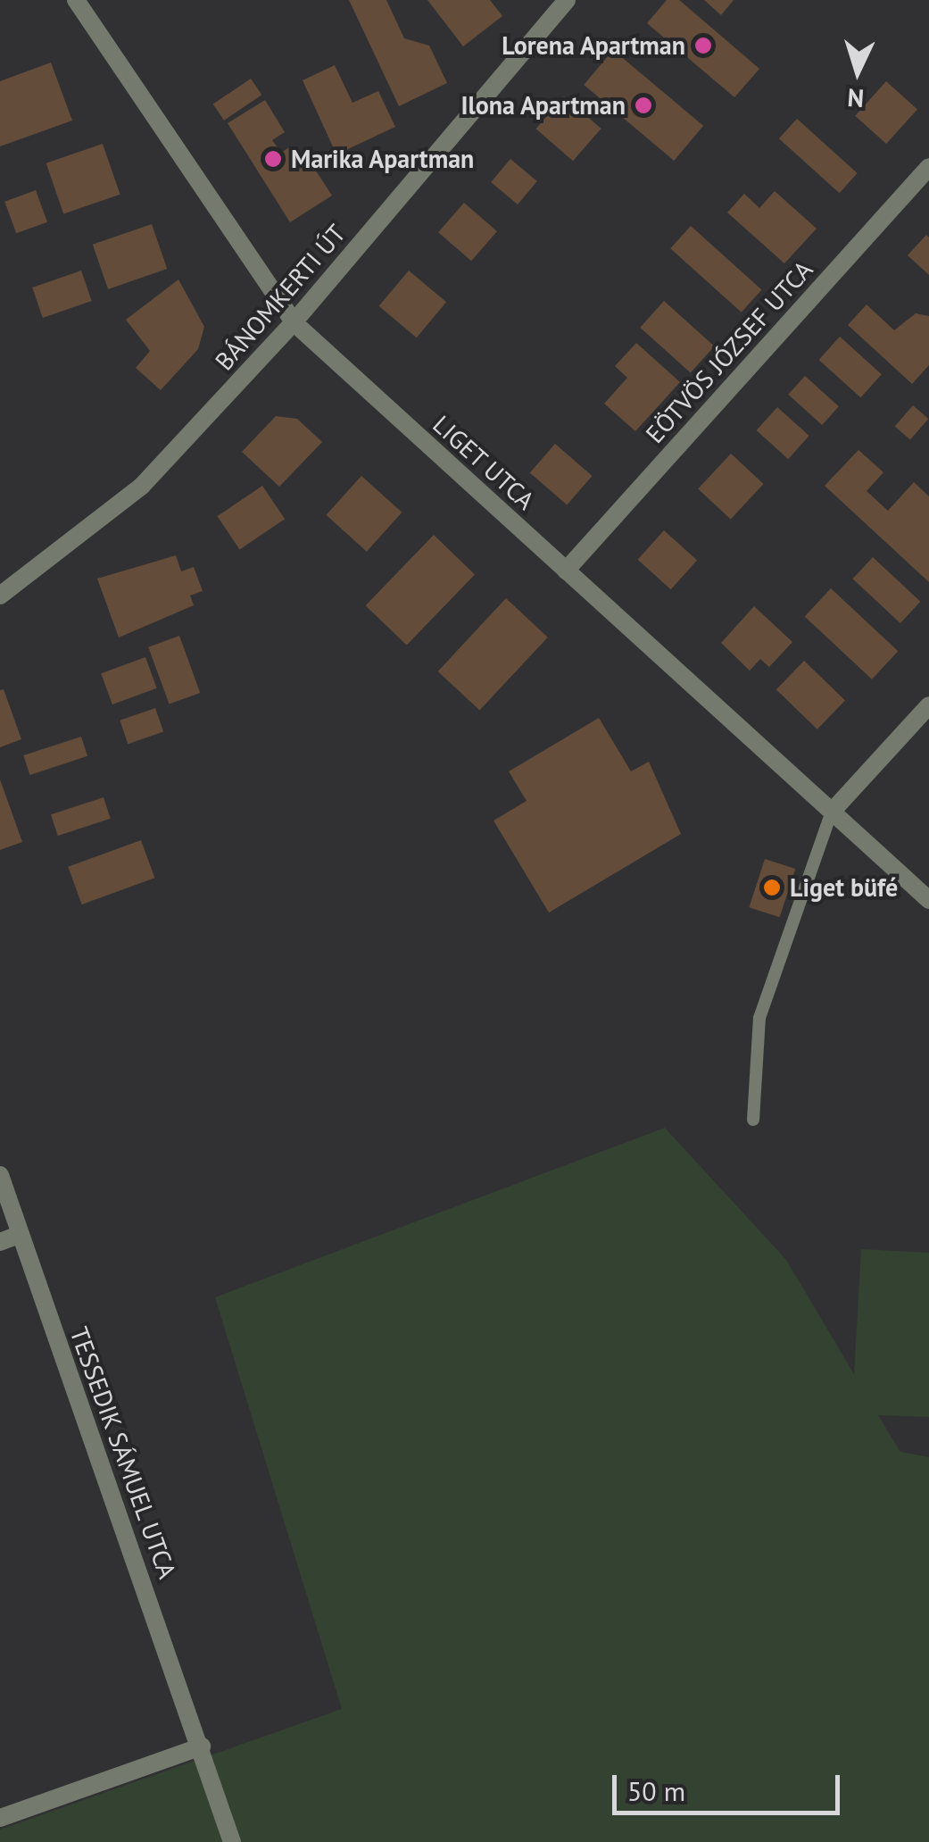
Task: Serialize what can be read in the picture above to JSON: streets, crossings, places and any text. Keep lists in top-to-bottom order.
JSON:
{
  "streets": {
    "street": [
      "BÁNOMKERTI ÚT",
      "EÖTVÖS JÓZSEF UTCA",
      "LIGET UTCA",
      "TESSEDIK SÁMUEL UTCA"
    ]
  },
  "crossings": [
    ["BÁNOMKERTI ÚT", "LIGET UTCA"],
    ["EÖTVÖS JÓZSEF UTCA", "LIGET UTCA"]
  ],
  "places": [
    "Lorena Apartman",
    "Ilona Apartman",
    "Marika Apartman",
    "Liget büfé"
  ],
  "scale_bar": "50 m",
  "north": "bottom"
}
